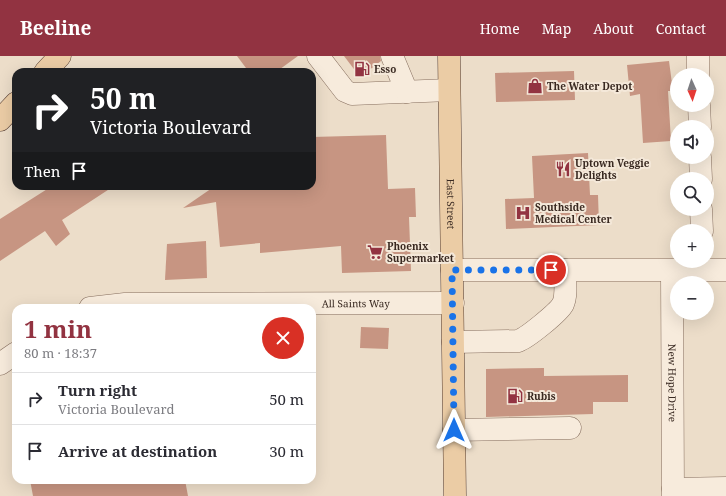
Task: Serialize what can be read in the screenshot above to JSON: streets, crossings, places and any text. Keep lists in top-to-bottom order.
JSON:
{
  "streets": {
    "main road": ["East Street"],
    "street": ["All Saints Way", "New Hope Drive"]
  },
  "crossings": [
    ["East Street", "All Saints Way"]
  ],
  "places": {
    "fuel station": ["Esso", "Rubis"],
    "shop": ["The Water Depot"],
    "restaurant": ["Uptown Veggie Delights"],
    "hospital": ["Southside Medical Center"],
    "supermarket": ["Phoenix Supermarket"]
  },
  "north": "bottom",
  "page": {
    "header": "Beeline",
    "nav": [
      "Home",
      "Map",
      "About",
      "Contact"
    ],
    "map_buttons": ["+", "−"],
    "turn": ["50 m", "Victoria Boulevard"],
    "then": "Then",
    "heading": ["1 min", "80 m · 18:37"],
    "list": [
      {
        "name": "Turn right",
        "note": "Victoria Boulevard",
        "value": "50 m"
      },
      {
        "name": "Arrive at destination",
        "value": "30 m"
      }
    ]
  }
}
